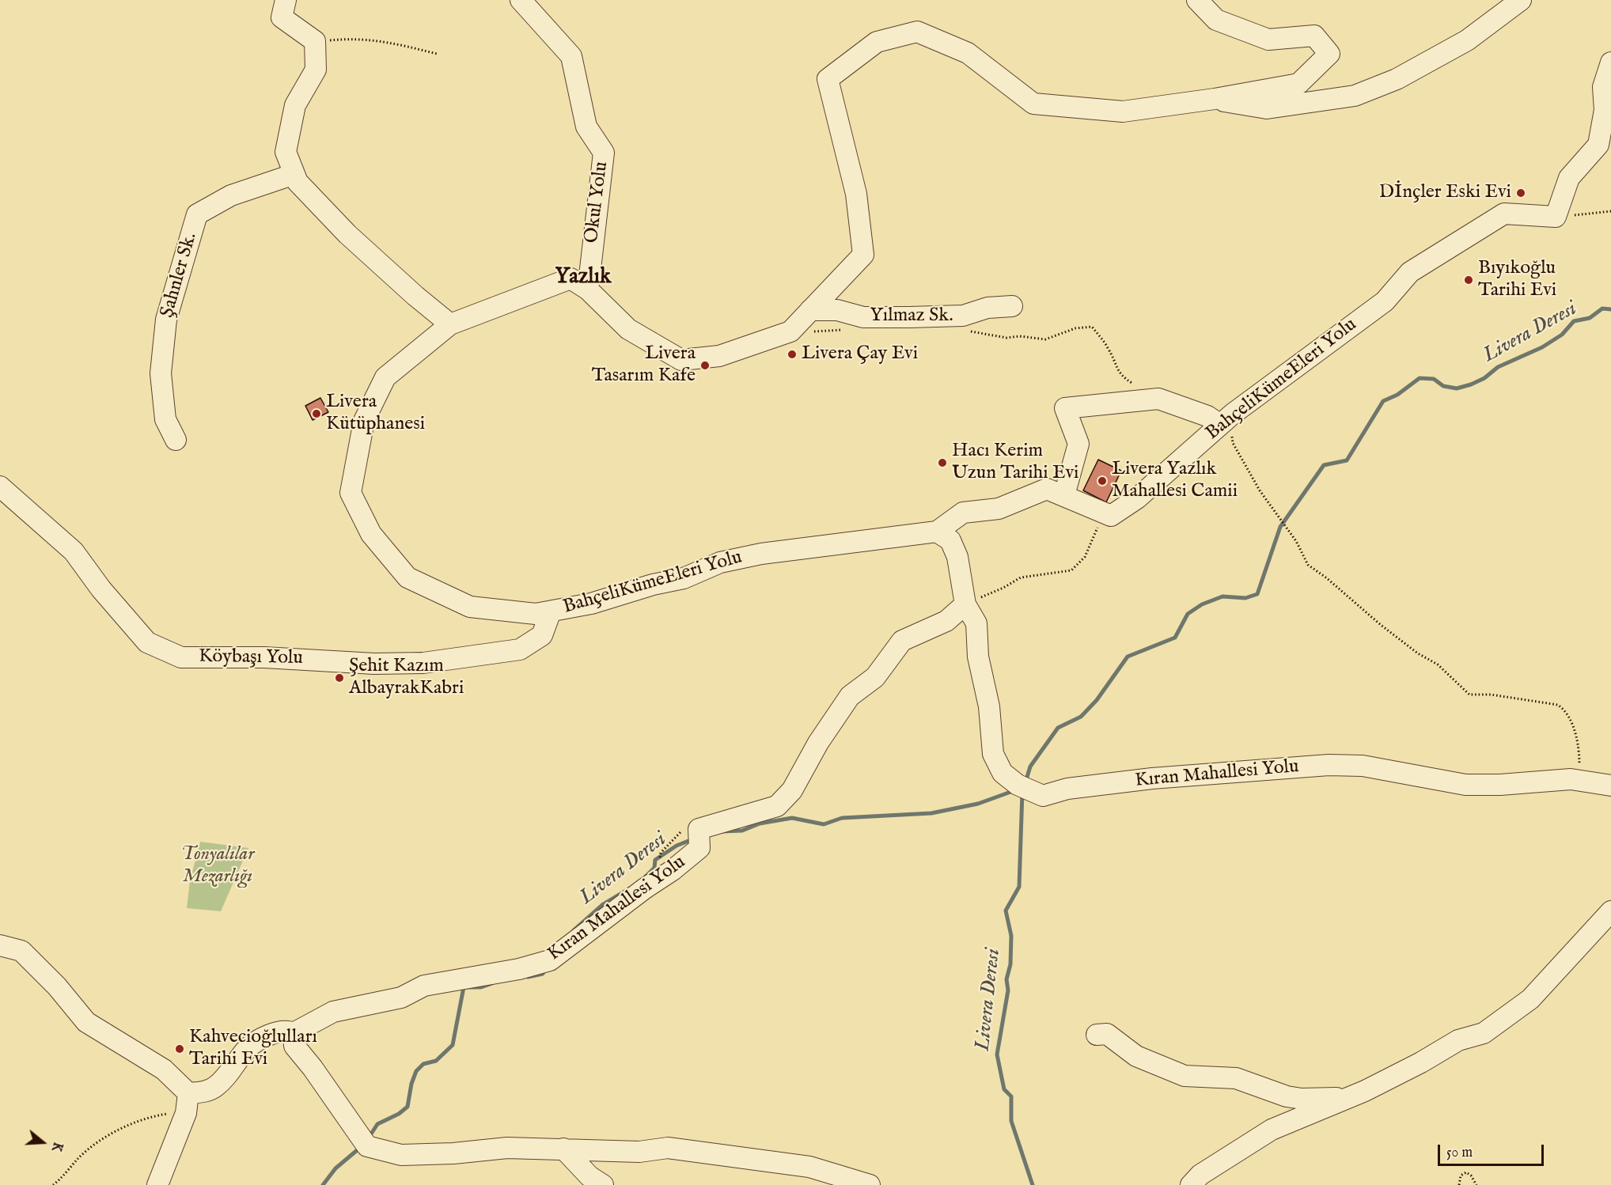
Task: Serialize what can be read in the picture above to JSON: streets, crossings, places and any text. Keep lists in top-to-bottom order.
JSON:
{
  "streets": {
    "street": [
      "Okul Yolu",
      "Şahnler Sk.",
      "Yılmaz Sk.",
      "BahçeliKümeEleri Yolu",
      "Köybaşı Yolu",
      "Kıran Mahallesi Yolu"
    ]
  },
  "crossings": [
    ["Okul Yolu", "BahçeliKümeEleri Yolu"],
    ["Yılmaz Sk.", "BahçeliKümeEleri Yolu"],
    ["BahçeliKümeEleri Yolu", "Köybaşı Yolu"],
    ["BahçeliKümeEleri Yolu", "Kıran Mahallesi Yolu"]
  ],
  "districts": ["Yazlık"],
  "water": ["Livera Deresi"],
  "parks": ["Tonyalılar Mezarlığı"],
  "places": [
    "Dİnçler Eski Evi",
    "Bıyıkoğlu Tarihi Evi",
    "Livera Çay Evi",
    "Livera Tasarım Kafe",
    "Livera Kütüphanesi",
    "Hacı Kerim Uzun Tarihi Evi",
    "Livera Yazlık Mahallesi Camii",
    "Şehit Kazım AlbayrakKabri",
    "Kahvecioğlulları Tarihi Evi"
  ],
  "scale_bar": "50 m",
  "north": "right"
}
